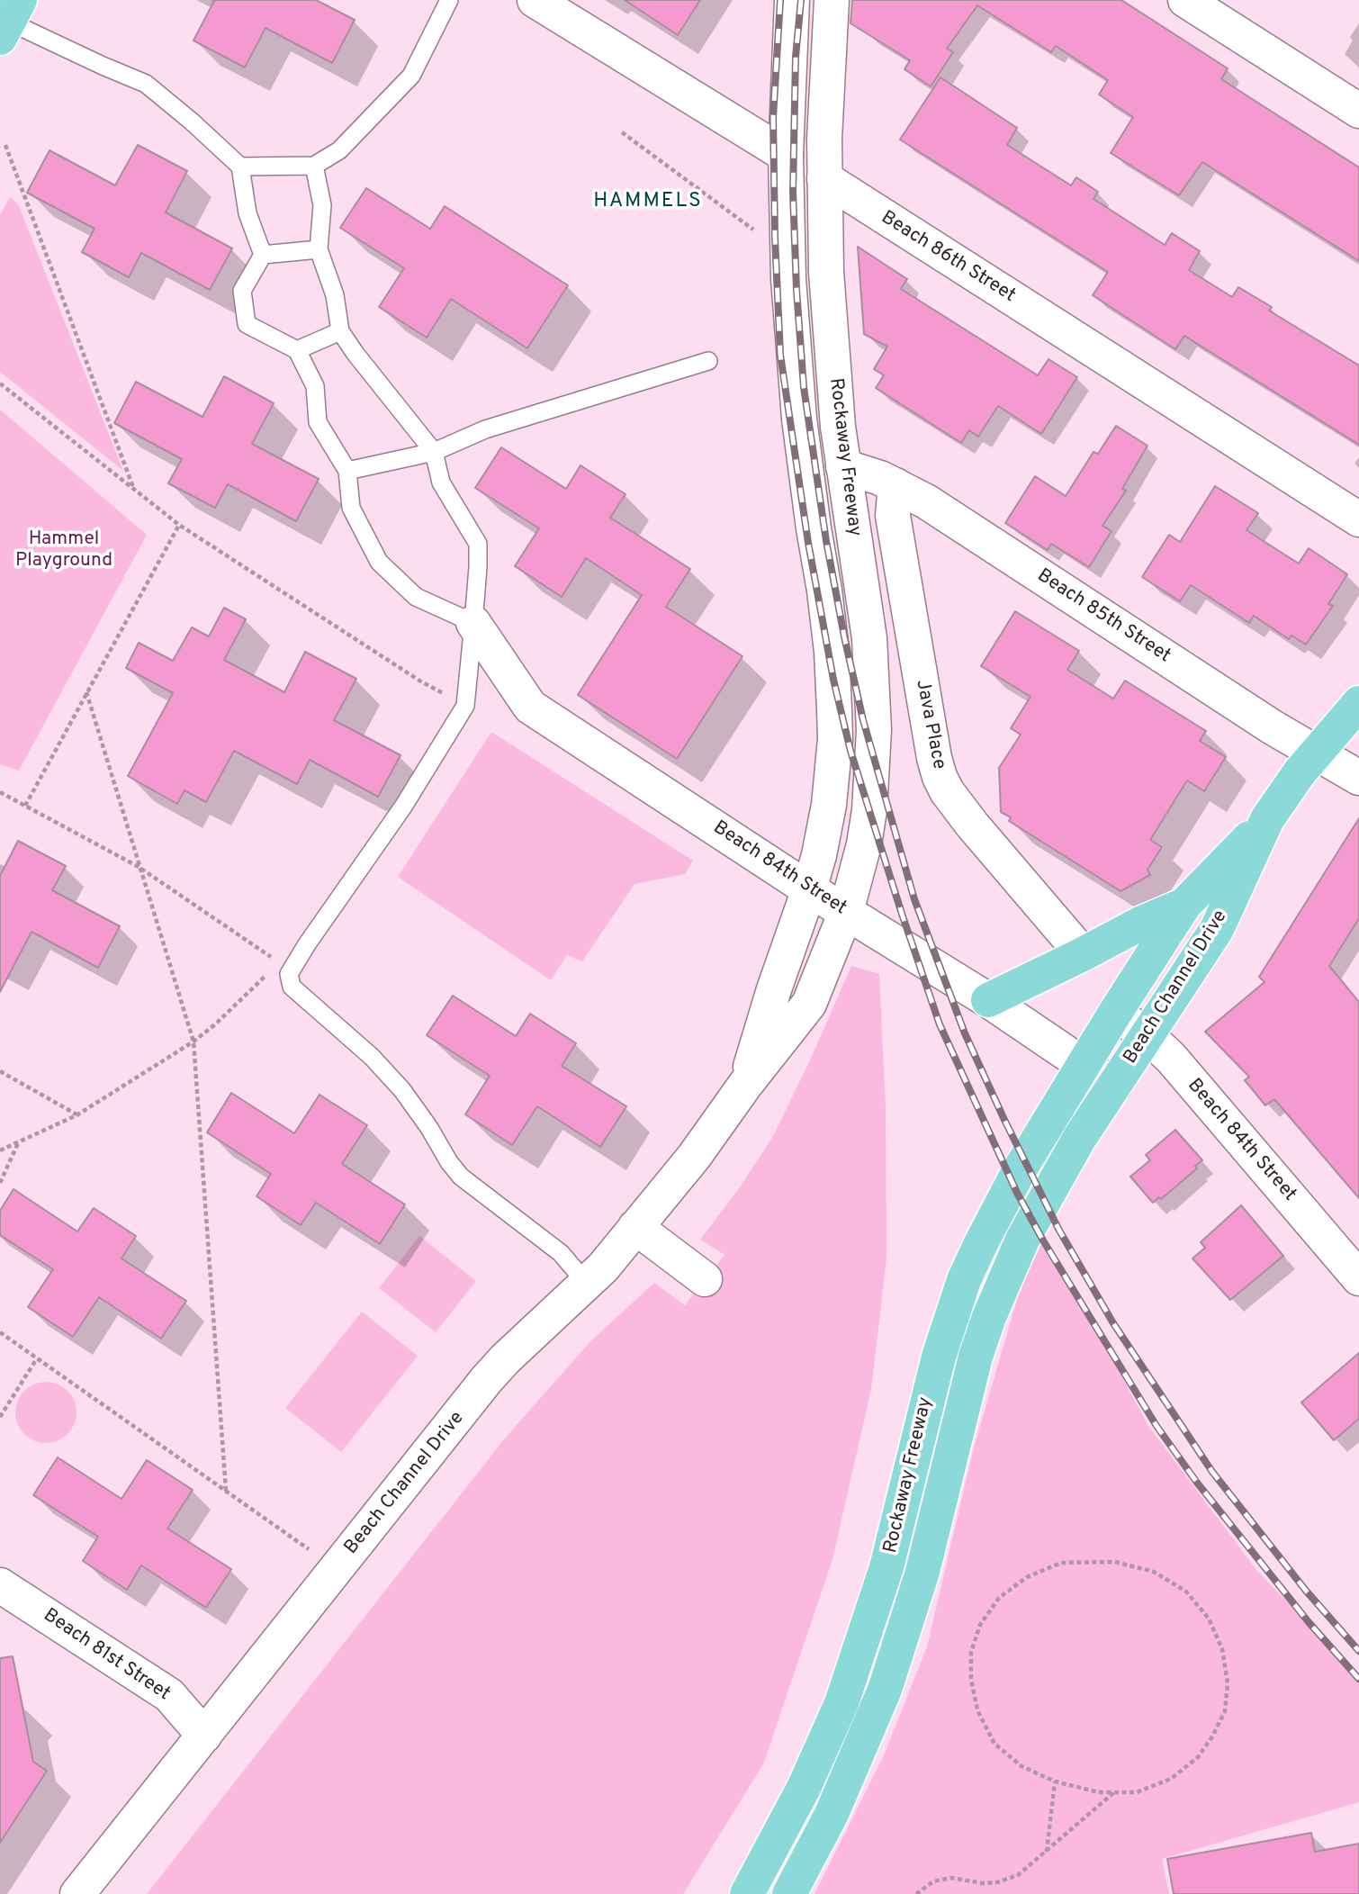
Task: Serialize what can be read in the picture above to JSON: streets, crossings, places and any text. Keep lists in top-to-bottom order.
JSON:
{
  "streets": {
    "main road": ["Rockaway Freeway", "Beach Channel Drive"],
    "street": [
      "Beach 86th Street",
      "Beach 85th Street",
      "Java Place",
      "Beach 84th Street",
      "Beach 81st Street"
    ]
  },
  "crossings": [
    ["Beach 86th Street", "Rockaway Freeway"],
    ["Rockaway Freeway", "Beach 85th Street"],
    ["Rockaway Freeway", "Beach 84th Street"],
    ["Rockaway Freeway", "Beach Channel Drive"],
    ["Beach 85th Street", "Java Place"],
    ["Beach 85th Street", "Beach Channel Drive"],
    ["Beach 84th Street", "Beach Channel Drive"],
    ["Beach Channel Drive", "Beach 81st Street"]
  ],
  "districts": ["HAMMELS"],
  "parks": ["Hammel Playground"]
}
